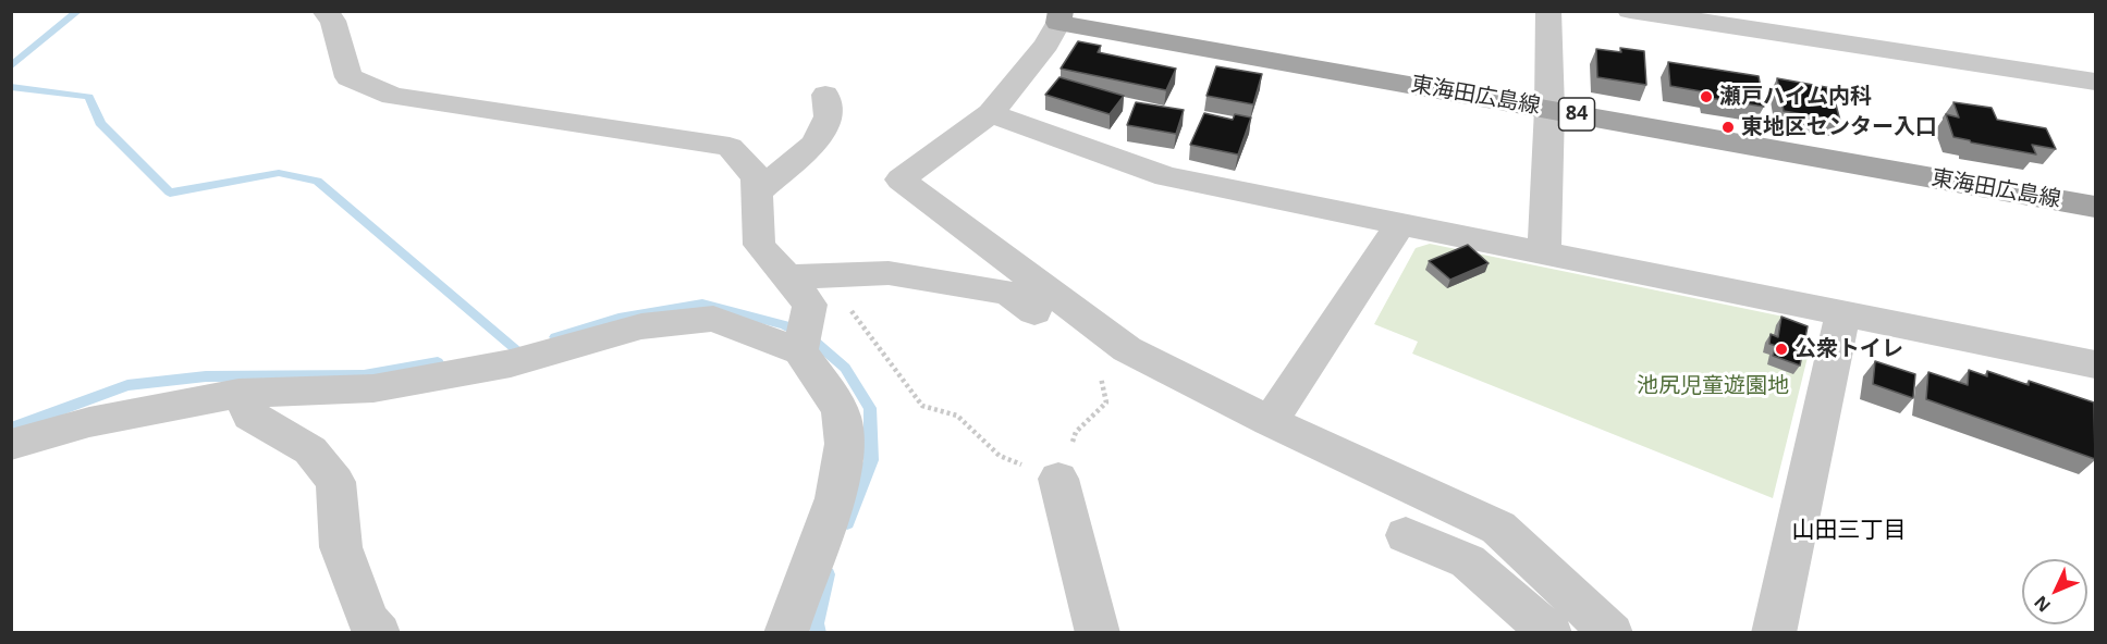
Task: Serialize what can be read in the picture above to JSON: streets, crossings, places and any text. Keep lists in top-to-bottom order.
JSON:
{
  "streets": {
    "main road": ["東海田広島線", "84"]
  },
  "districts": ["山田三丁目"],
  "parks": ["池尻児童遊園地"],
  "places": ["瀬戸ハイム内科", "東地区センター入口", "公衆トイレ"],
  "north": "bottom left"
}
